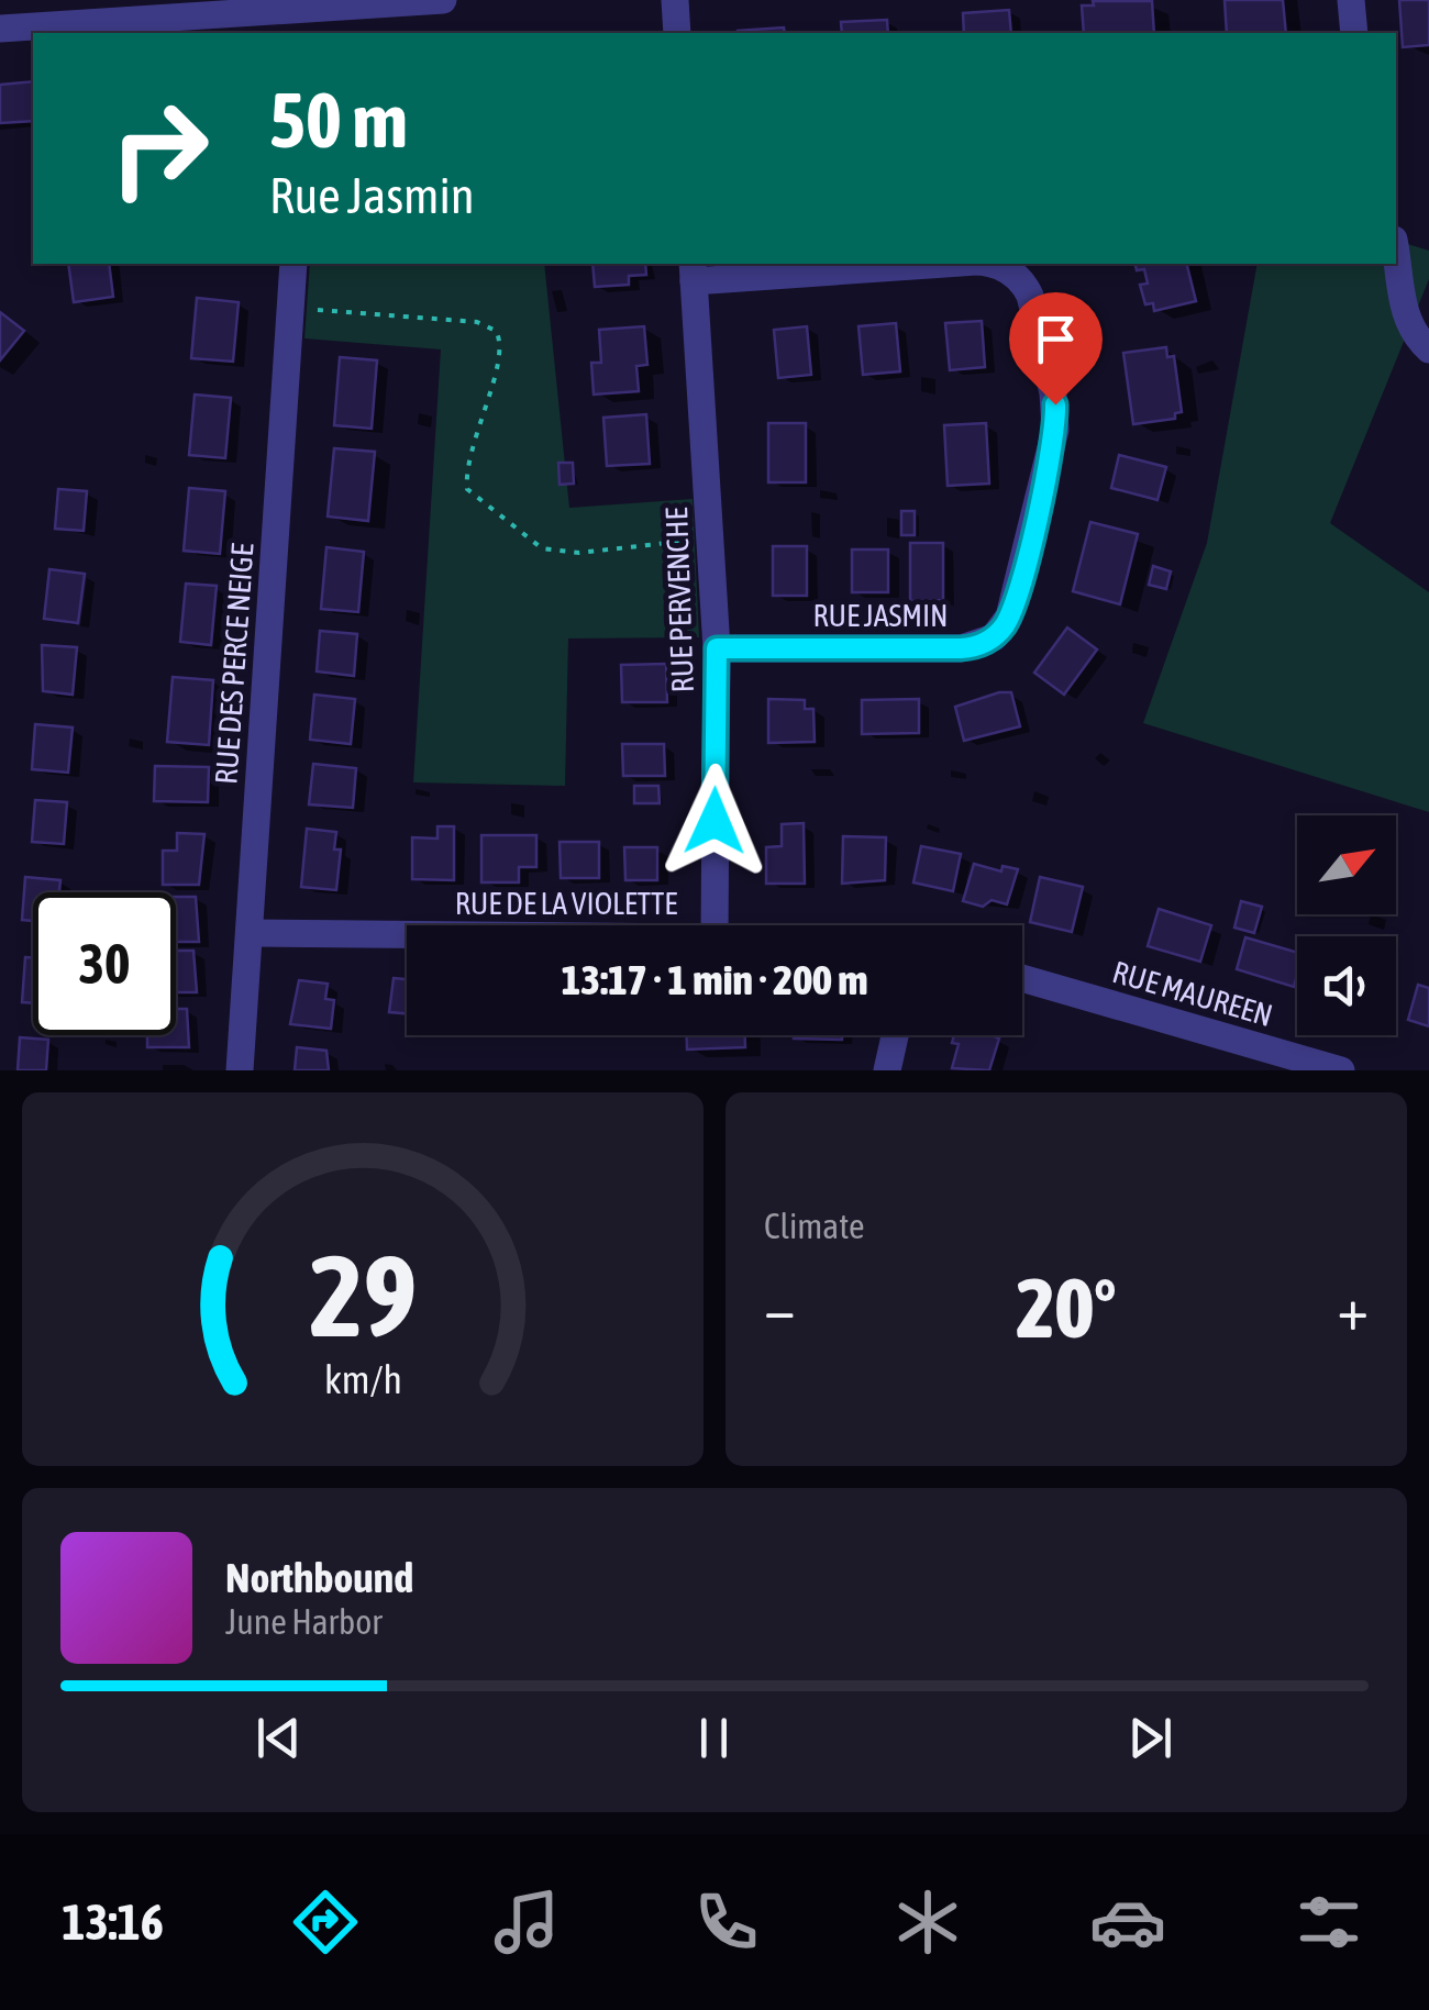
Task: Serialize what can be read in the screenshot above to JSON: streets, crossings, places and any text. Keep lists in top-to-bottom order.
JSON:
{
  "streets": {
    "street": [
      "RUE PERVENCHE",
      "RUE JASMIN",
      "RUE DES PERCE NEIGE",
      "RUE DE LA VIOLETTE",
      "RUE MAUREEN"
    ]
  },
  "crossings": [
    ["RUE PERVENCHE", "RUE JASMIN"],
    ["RUE DES PERCE NEIGE", "RUE DE LA VIOLETTE"]
  ],
  "north": "top right",
  "page": {
    "turn": ["50 m", "Rue Jasmin"],
    "limit": "30",
    "trip": "13:17 · 1 min · 200 m",
    "tile": "Climate",
    "heat": ["−", "20°", "+"],
    "song": ["Northbound", "June Harbor"],
    "tabs": "13:16",
    "gauge": ["29", "km/h"]
  }
}
